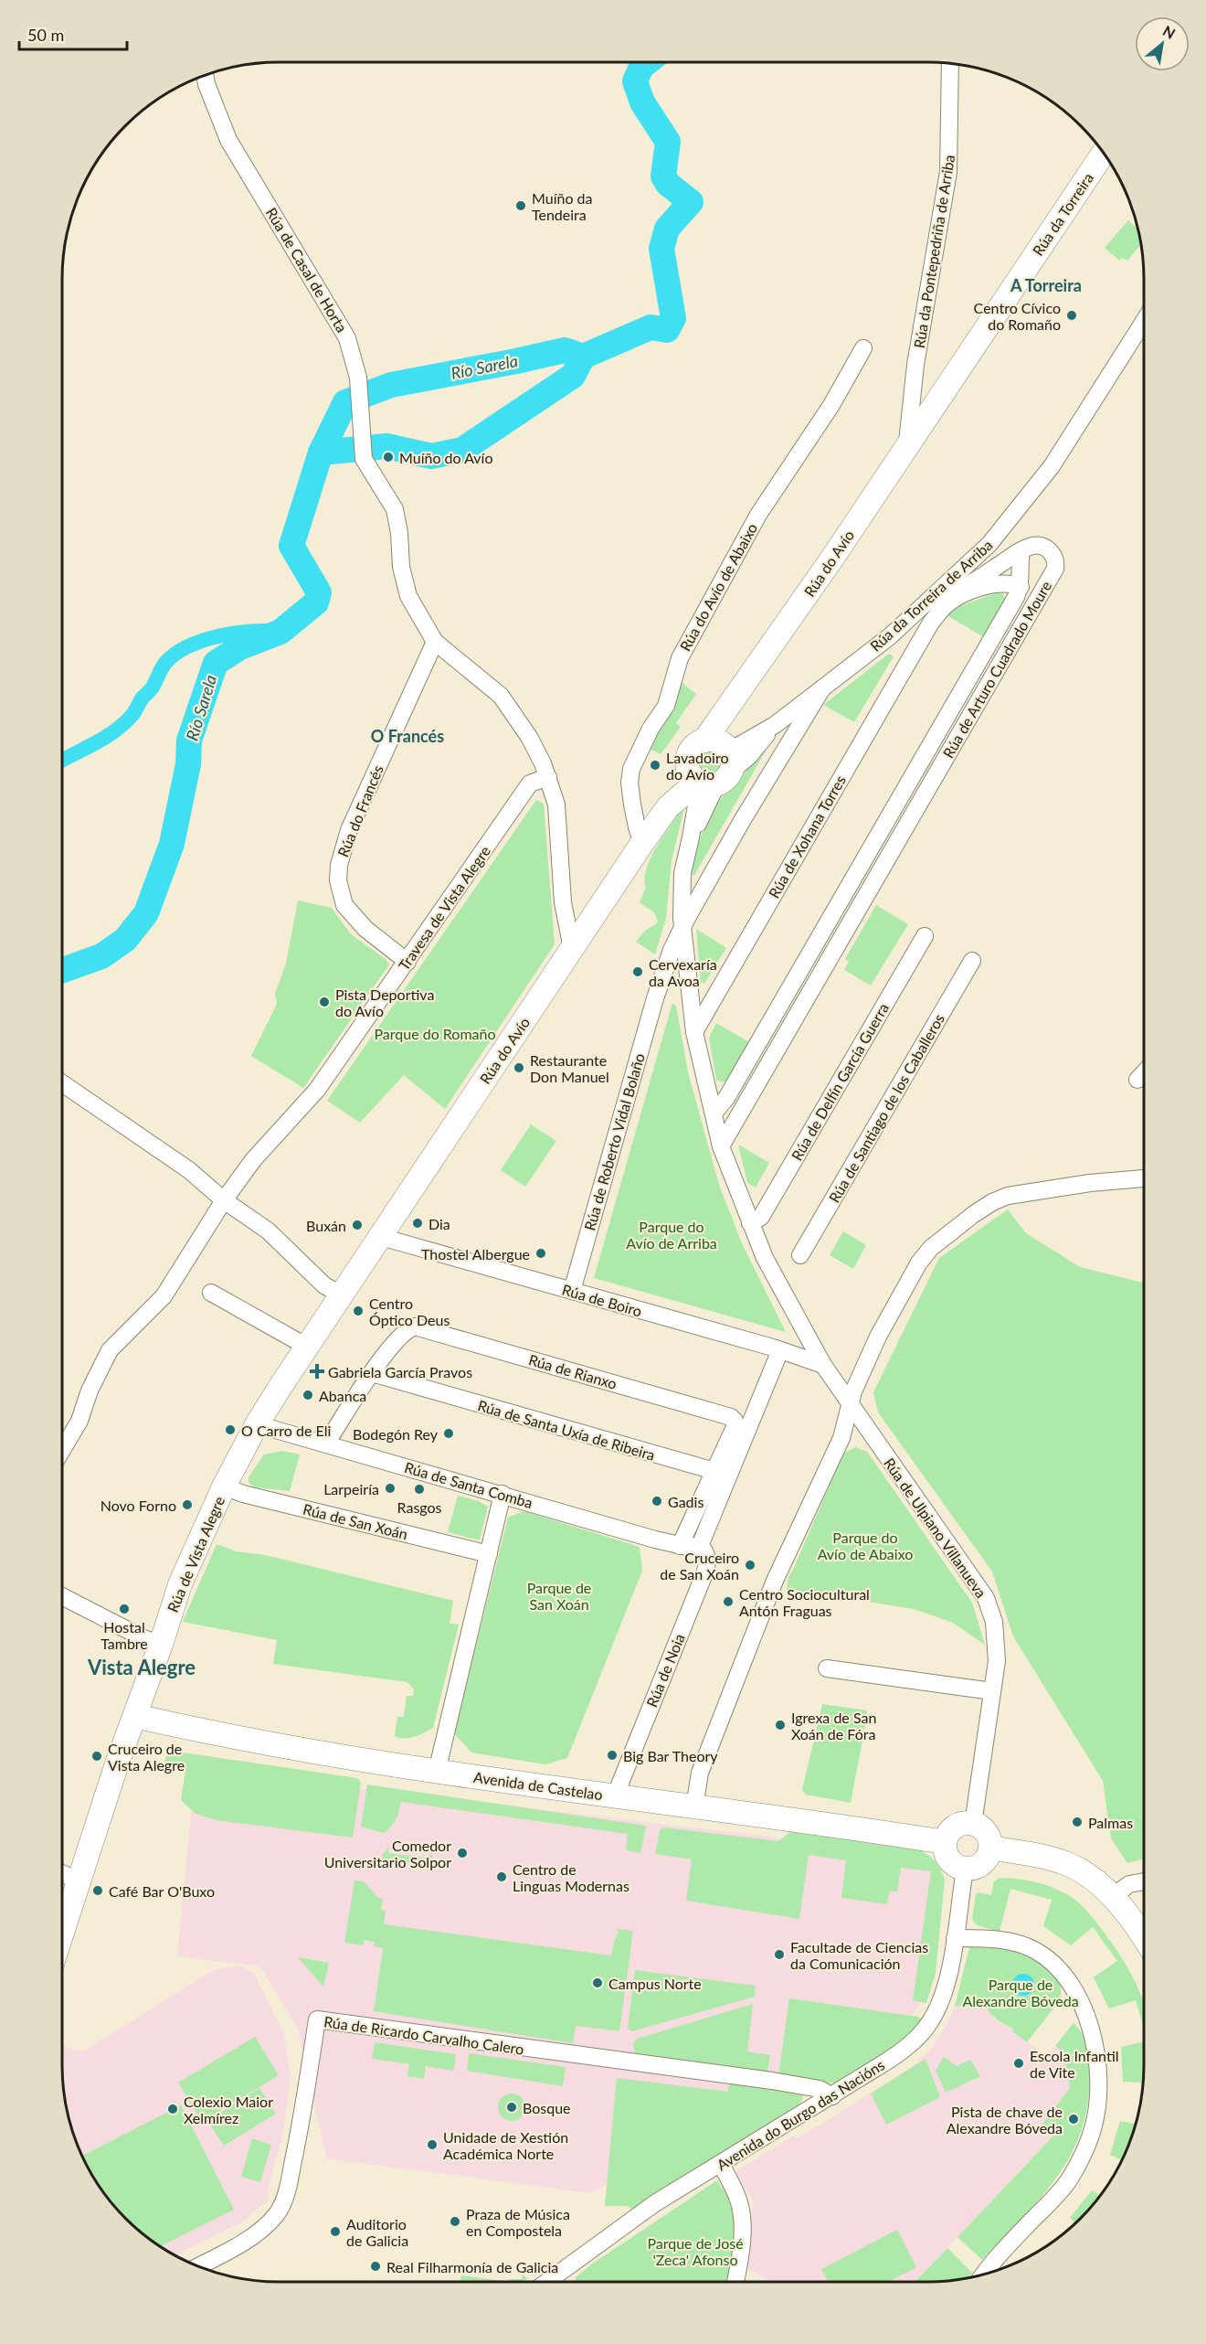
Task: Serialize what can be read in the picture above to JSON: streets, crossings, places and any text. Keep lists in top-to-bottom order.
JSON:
{
  "streets": {
    "main road": [
      "Rúa da Torreira",
      "Rúa do Avío",
      "Rúa de Vista Alegre",
      "Avenida de Castelao"
    ],
    "street": [
      "Rúa da Pontepedriña de Arriba",
      "Rúa de Casal de Horta",
      "Rúa do Avío de Abaixo",
      "Rúa da Torreira de Arriba",
      "Rúa de Arturo Cuadrado Moure",
      "Rúa do Francés",
      "Rúa de Xohana Torres",
      "Travesa de Vista Alegre",
      "Rúa de Delfín García Guerra",
      "Rúa de Santiago de los Caballeros",
      "Rúa de Roberto Vidal Bolaño",
      "Rúa de Boiro",
      "Rúa de Rianxo",
      "Rúa de Santa Uxía de Ribeira",
      "Rúa de Santa Comba",
      "Rúa de San Xoán",
      "Rúa de Ulpiano Villanueva",
      "Rúa de Noia",
      "Rúa de Ricardo Carvalho Calero",
      "Avenida do Burgo das Nacións"
    ]
  },
  "crossings": [
    ["Rúa da Torreira", "Rúa da Pontepedriña de Arriba"],
    ["Rúa da Torreira", "Rúa do Avío"],
    ["Rúa da Pontepedriña de Arriba", "Rúa do Avío"],
    ["Rúa de Casal de Horta", "Rúa do Avío"],
    ["Rúa de Casal de Horta", "Rúa do Francés"],
    ["Rúa de Casal de Horta", "Travesa de Vista Alegre"],
    ["Rúa do Avío", "Rúa do Avío de Abaixo"],
    ["Rúa do Avío", "Rúa da Torreira de Arriba"],
    ["Rúa do Avío", "Rúa de Boiro"],
    ["Rúa do Avío", "Rúa de Ulpiano Villanueva"],
    ["Rúa do Avío", "Rúa de Vista Alegre"],
    ["Rúa da Torreira de Arriba", "Rúa de Roberto Vidal Bolaño"],
    ["Rúa da Torreira de Arriba", "Rúa de Ulpiano Villanueva"],
    ["Rúa de Arturo Cuadrado Moure", "Rúa de Xohana Torres"],
    ["Rúa de Arturo Cuadrado Moure", "Rúa de Ulpiano Villanueva"],
    ["Rúa do Francés", "Travesa de Vista Alegre"],
    ["Rúa de Xohana Torres", "Rúa de Ulpiano Villanueva"],
    ["Rúa de Delfín García Guerra", "Rúa de Ulpiano Villanueva"],
    ["Rúa de Roberto Vidal Bolaño", "Rúa de Boiro"],
    ["Rúa de Roberto Vidal Bolaño", "Rúa de Ulpiano Villanueva"],
    ["Rúa de Boiro", "Rúa de Ulpiano Villanueva"],
    ["Rúa de Rianxo", "Rúa de Santa Uxía de Ribeira"],
    ["Rúa de Santa Comba", "Rúa de Vista Alegre"],
    ["Rúa de San Xoán", "Rúa de Vista Alegre"],
    ["Rúa de Ulpiano Villanueva", "Avenida de Castelao"],
    ["Rúa de Ulpiano Villanueva", "Avenida do Burgo das Nacións"],
    ["Rúa de Vista Alegre", "Avenida de Castelao"],
    ["Rúa de Noia", "Avenida de Castelao"],
    ["Avenida de Castelao", "Avenida do Burgo das Nacións"],
    ["Rúa de Ricardo Carvalho Calero", "Avenida do Burgo das Nacións"]
  ],
  "districts": ["A Torreira", "O Francés", "Vista Alegre"],
  "water": ["Río Sarela"],
  "parks": [
    "Parque do Romaño",
    "Parque do Avío de Arriba",
    "Parque do Avío de Abaixo",
    "Parque de San Xoán",
    "Parque de Alexandre Bóveda",
    "Parque de José 'Zeca' Afonso"
  ],
  "places": {
    "other": [
      "Muíño da Tendeira",
      "Centro Cívico do Romaño",
      "Muíño do Avío",
      "Lavadoiro do Avío",
      "Cervexaría da Avoa",
      "Pista Deportiva do Avío",
      "Restaurante Don Manuel",
      "Dia",
      "Buxán",
      "Thostel Albergue",
      "Centro Óptico Deus",
      "Abanca",
      "O Carro de Eli",
      "Bodegón Rey",
      "Larpeiría",
      "Rasgos",
      "Gadis",
      "Novo Forno",
      "Cruceiro de San Xoán",
      "Centro Sociocultural Antón Fraguas",
      "Hostal Tambre",
      "Igrexa de San Xoán de Fóra",
      "Big Bar Theory",
      "Cruceiro de Vista Alegre",
      "Palmas",
      "Comedor Universitario Solpor",
      "Centro de Linguas Modernas",
      "Café Bar O'Buxo",
      "Facultade de Ciencias da Comunicación",
      "Campus Norte",
      "Escola Infantil de Vite",
      "Bosque",
      "Colexio Maior Xelmírez",
      "Pista de chave de Alexandre Bóveda",
      "Unidade de Xestión Académica Norte",
      "Praza de Música en Compostela",
      "Auditorio de Galicia",
      "Real Filharmonía de Galicia"
    ],
    "health": ["Gabriela García Pravos"]
  },
  "scale_bar": "50 m",
  "north": "top right"
}
